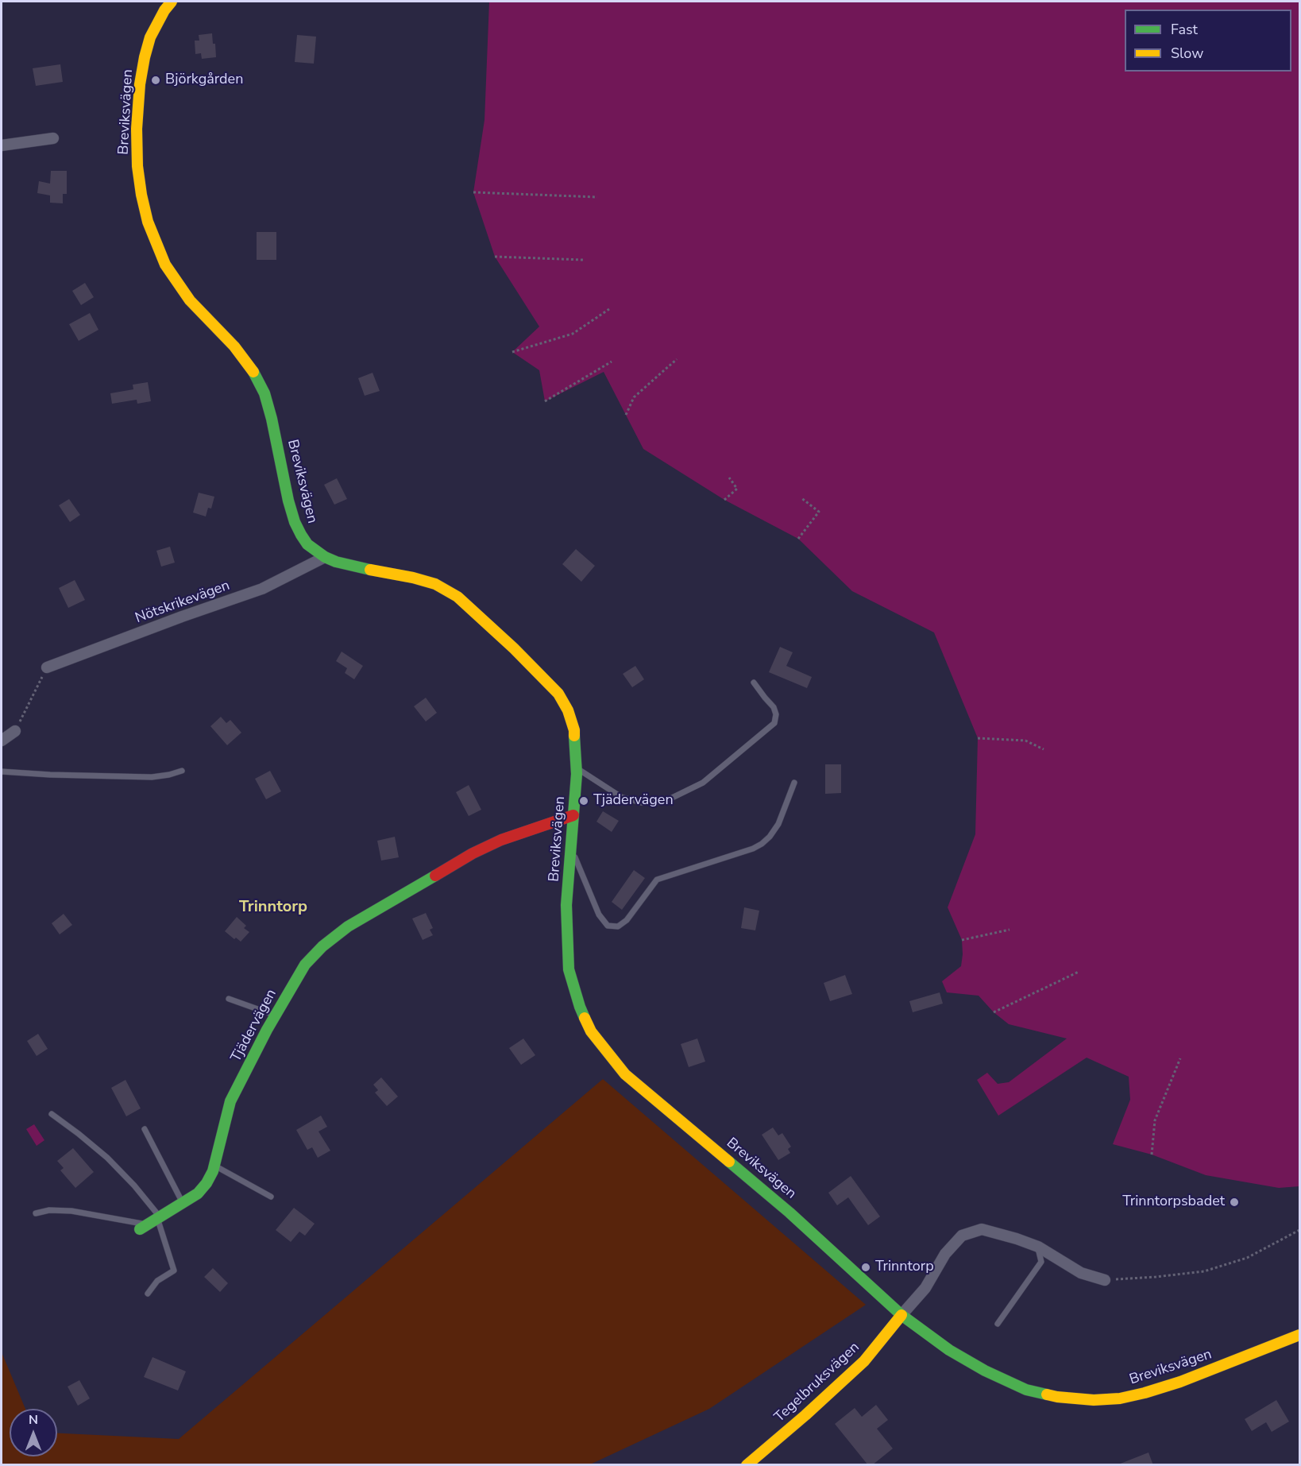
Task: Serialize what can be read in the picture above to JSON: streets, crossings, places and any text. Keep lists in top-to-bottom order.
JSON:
{
  "streets": {
    "main road": ["Breviksvägen", "Tjädervägen", "Tegelbruksvägen"],
    "street": ["Nötskrikevägen"]
  },
  "crossings": [
    ["Breviksvägen", "Nötskrikevägen"],
    ["Breviksvägen", "Tjädervägen"],
    ["Breviksvägen", "Tegelbruksvägen"]
  ],
  "districts": ["Trinntorp"],
  "places": [
    "Björkgården",
    "Tjädervägen",
    "Trinntorpsbadet",
    "Trinntorp"
  ],
  "legend": ["Fast", "Slow"],
  "north": "top"
}
